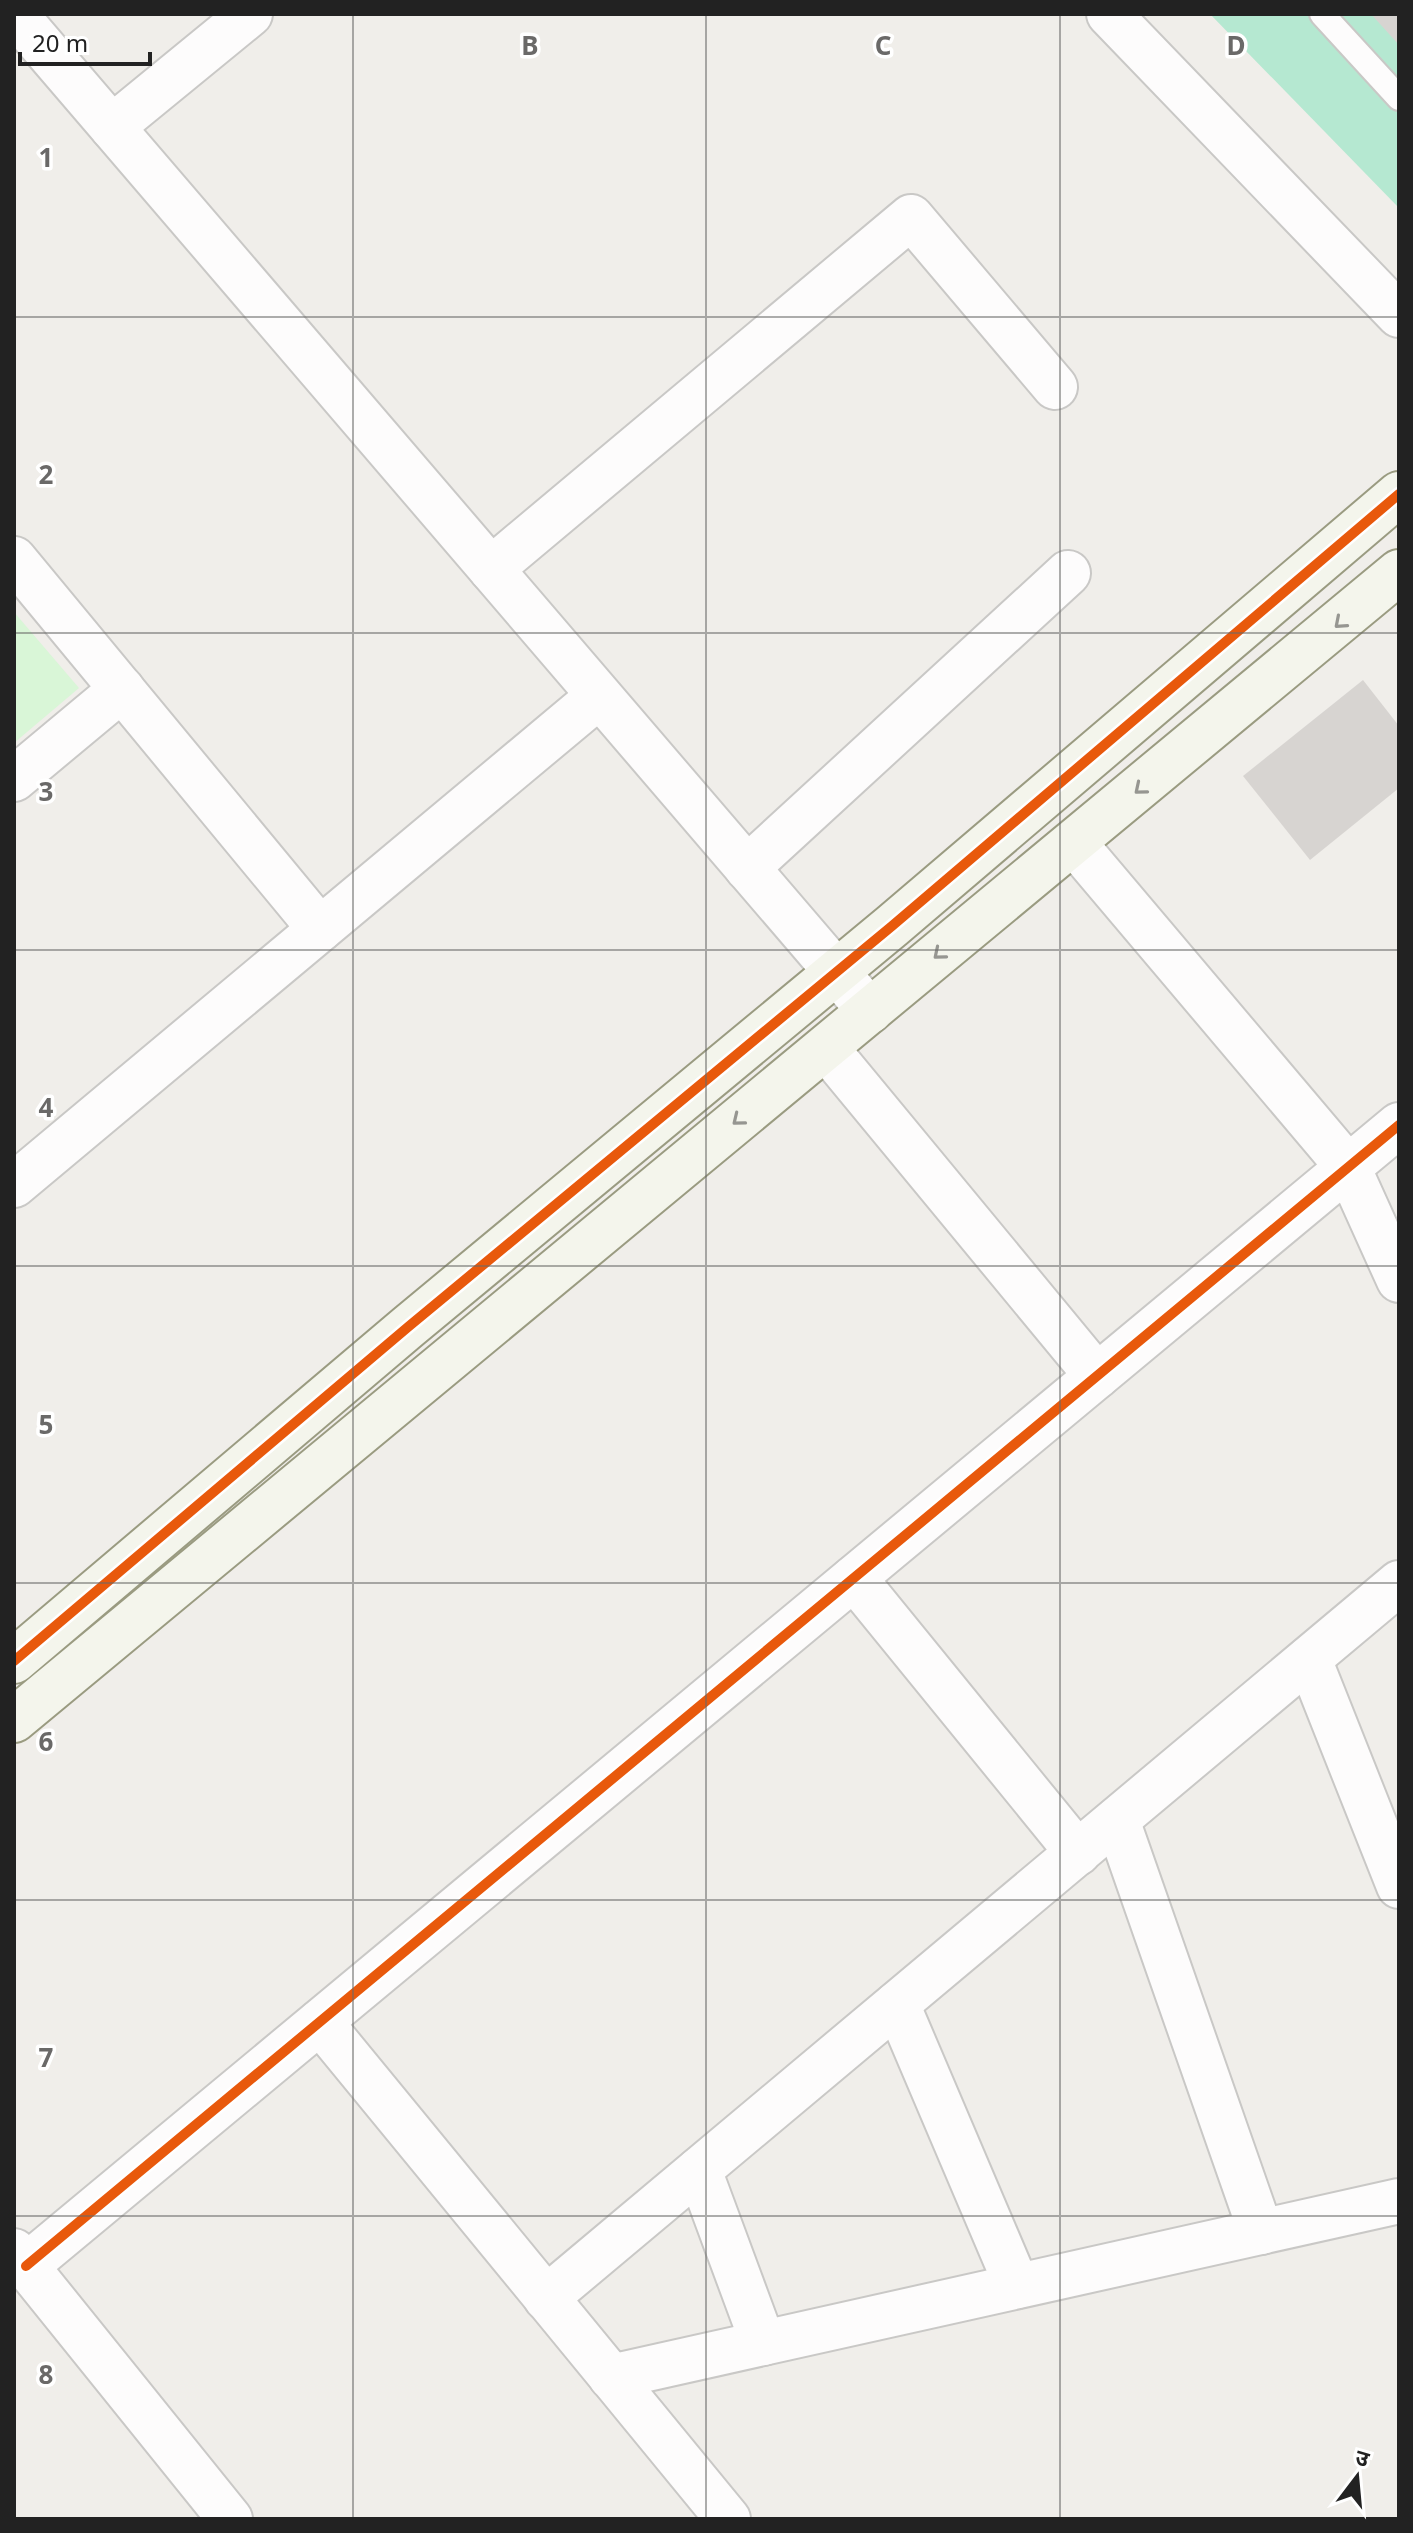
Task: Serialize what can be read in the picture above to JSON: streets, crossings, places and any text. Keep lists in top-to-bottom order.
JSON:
{
  "scale_bar": "20 m",
  "north": "top",
  "grid": {
    "columns": ["B", "C", "D"],
    "rows": [
      "1",
      "2",
      "3",
      "4",
      "5",
      "6",
      "7",
      "8"
    ]
  }
}
